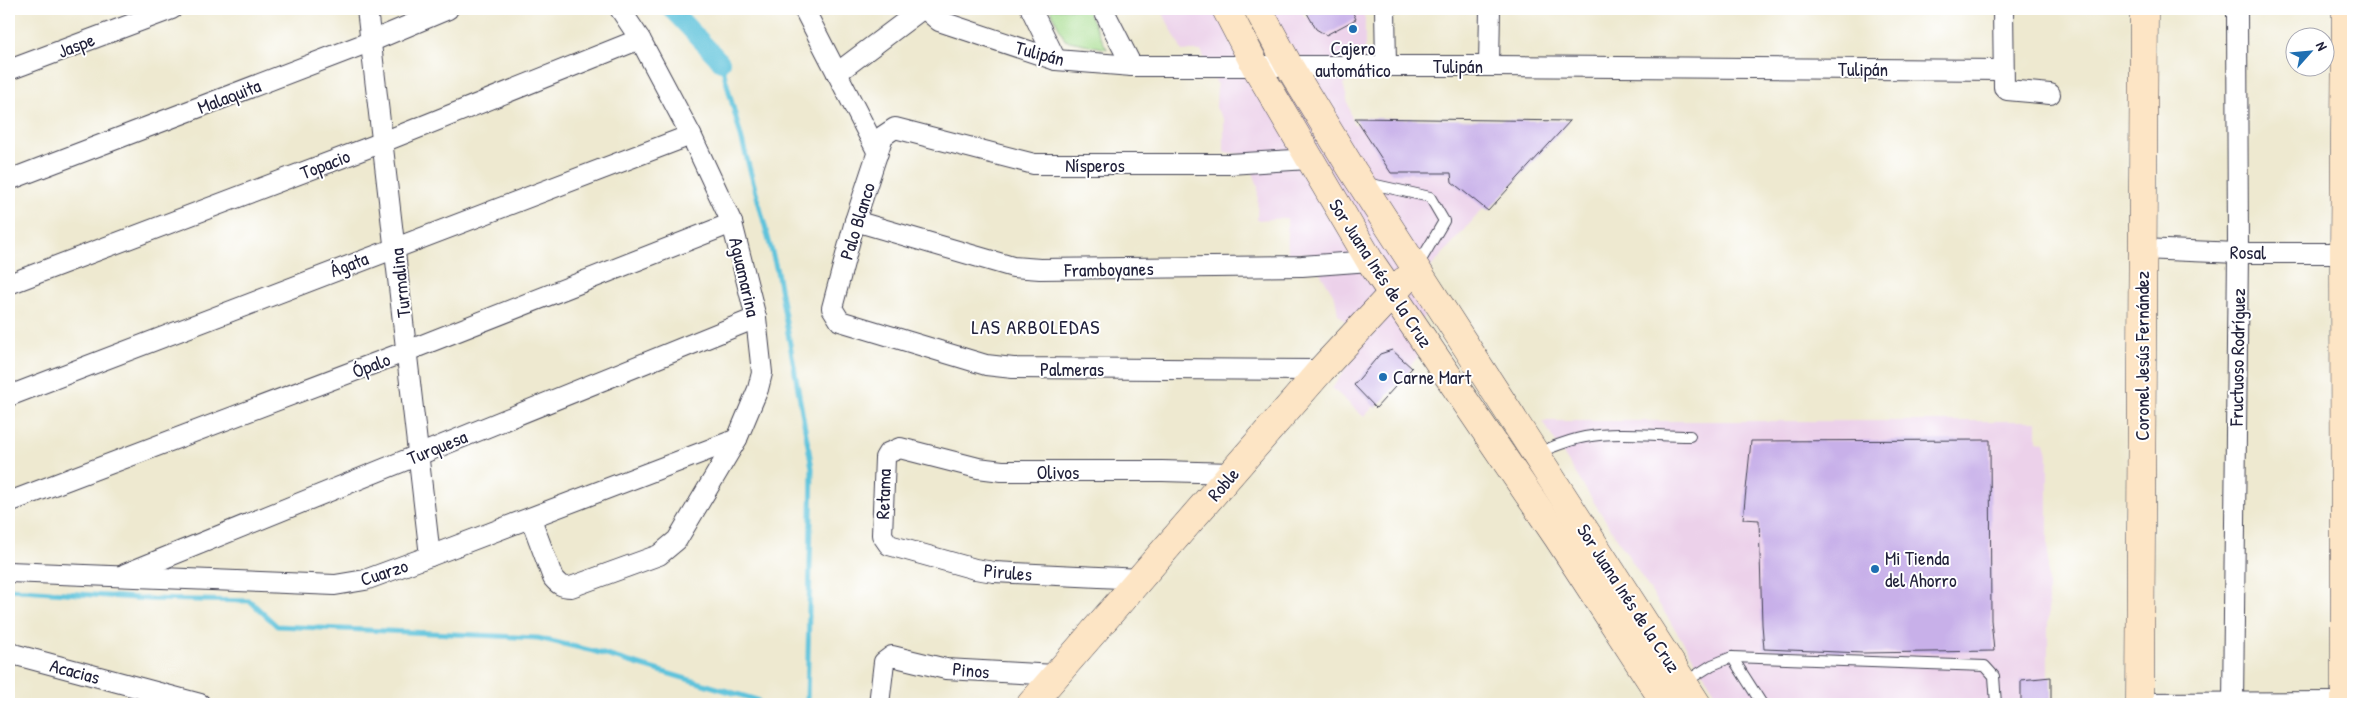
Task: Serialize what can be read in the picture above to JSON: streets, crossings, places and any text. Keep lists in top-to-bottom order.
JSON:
{
  "streets": {
    "street": [
      "Jaspe",
      "Tulipán",
      "Malaquita",
      "Topacio",
      "Nísperos",
      "Palo Blanco",
      "Rosal",
      "Ágata",
      "Framboyanes",
      "Sor Juana Inés de la Cruz",
      "Aguamarina",
      "Turmalina",
      "Coronel Jesús Fernández",
      "Fructuoso Rodríguez",
      "Ópalo",
      "Palmeras",
      "Turquesa",
      "Olivos",
      "Roble",
      "Retama",
      "Cuarzo",
      "Pirules",
      "Pinos",
      "Acacias"
    ]
  },
  "crossings": [
    ["Tulipán", "Sor Juana Inés de la Cruz"],
    ["Malaquita", "Turmalina"],
    ["Topacio", "Aguamarina"],
    ["Topacio", "Turmalina"],
    ["Nísperos", "Palo Blanco"],
    ["Nísperos", "Sor Juana Inés de la Cruz"],
    ["Palo Blanco", "Framboyanes"],
    ["Palo Blanco", "Palmeras"],
    ["Rosal", "Coronel Jesús Fernández"],
    ["Rosal", "Fructuoso Rodríguez"],
    ["Ágata", "Aguamarina"],
    ["Ágata", "Turmalina"],
    ["Framboyanes", "Sor Juana Inés de la Cruz"],
    ["Sor Juana Inés de la Cruz", "Roble"],
    ["Aguamarina", "Ópalo"],
    ["Aguamarina", "Turquesa"],
    ["Aguamarina", "Cuarzo"],
    ["Turmalina", "Ópalo"],
    ["Turmalina", "Turquesa"],
    ["Turmalina", "Cuarzo"],
    ["Palmeras", "Roble"],
    ["Turquesa", "Cuarzo"],
    ["Olivos", "Roble"],
    ["Olivos", "Retama"],
    ["Roble", "Pirules"],
    ["Roble", "Pinos"],
    ["Retama", "Pirules"]
  ],
  "districts": ["LAS ARBOLEDAS"],
  "places": ["Cajero automático", "Carne Mart", "Mi Tienda del Ahorro"],
  "north": "top right"
}
